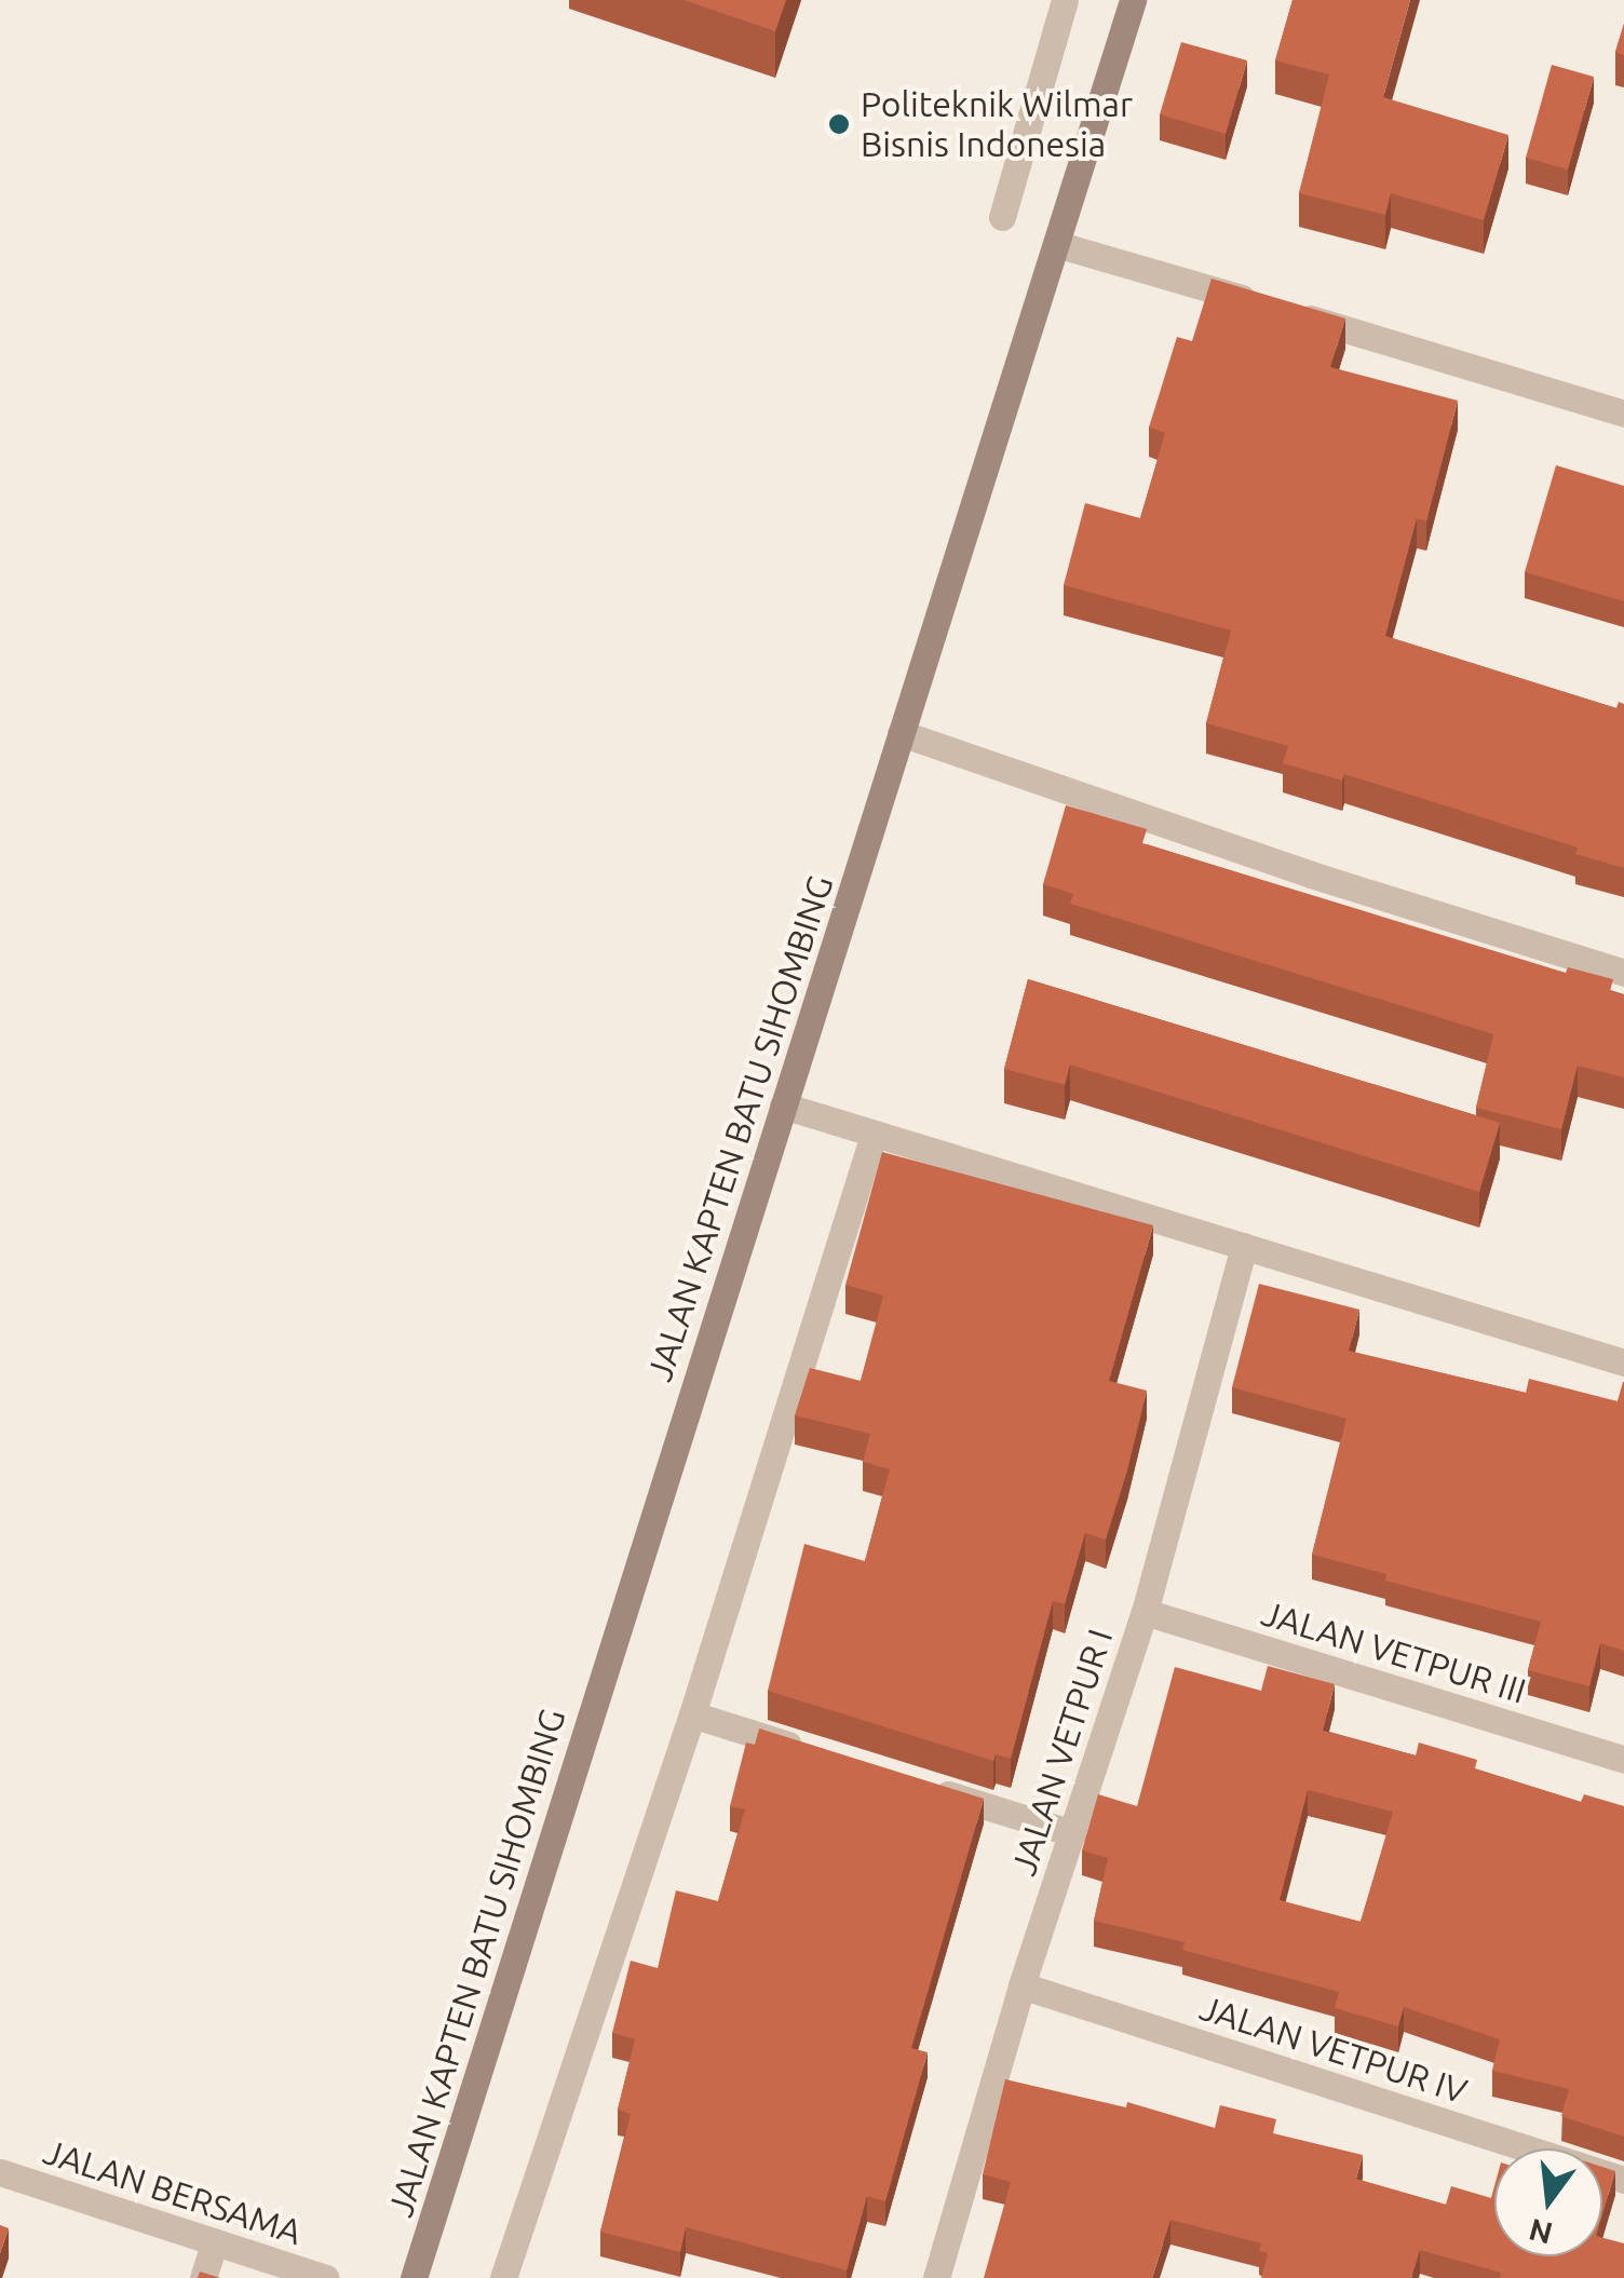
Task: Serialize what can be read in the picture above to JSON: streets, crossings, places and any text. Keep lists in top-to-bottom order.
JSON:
{
  "streets": {
    "street": [
      "JALAN KAPTEN BATU SIHOMBING",
      "JALAN VETPUR III",
      "JALAN VETPUR I",
      "JALAN VETPUR IV",
      "JALAN BERSAMA"
    ]
  },
  "crossings": [
    ["JALAN VETPUR III", "JALAN VETPUR I"],
    ["JALAN VETPUR I", "JALAN VETPUR IV"]
  ],
  "places": ["Politeknik Wilmar Bisnis Indonesia"],
  "north": "bottom"
}
